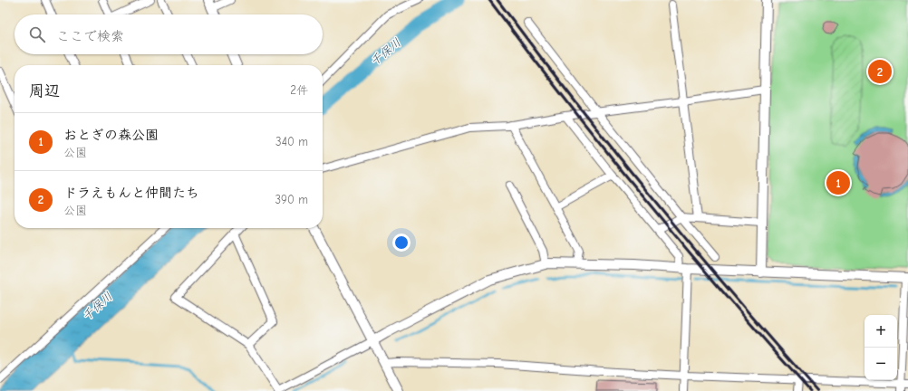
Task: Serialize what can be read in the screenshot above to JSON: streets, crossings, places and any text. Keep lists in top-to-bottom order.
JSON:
{
  "water": ["千保川"],
  "page": {
    "search": "ここで検索",
    "pins": ["2", "1"],
    "heading": ["周辺", "2件"],
    "list": [
      {
        "mark": "1",
        "name": "おとぎの森公園",
        "note": "公園",
        "value": "340 m"
      },
      {
        "mark": "2",
        "name": "ドラえもんと仲間たち",
        "note": "公園",
        "value": "390 m"
      }
    ],
    "map_buttons": ["+", "−"]
  }
}
